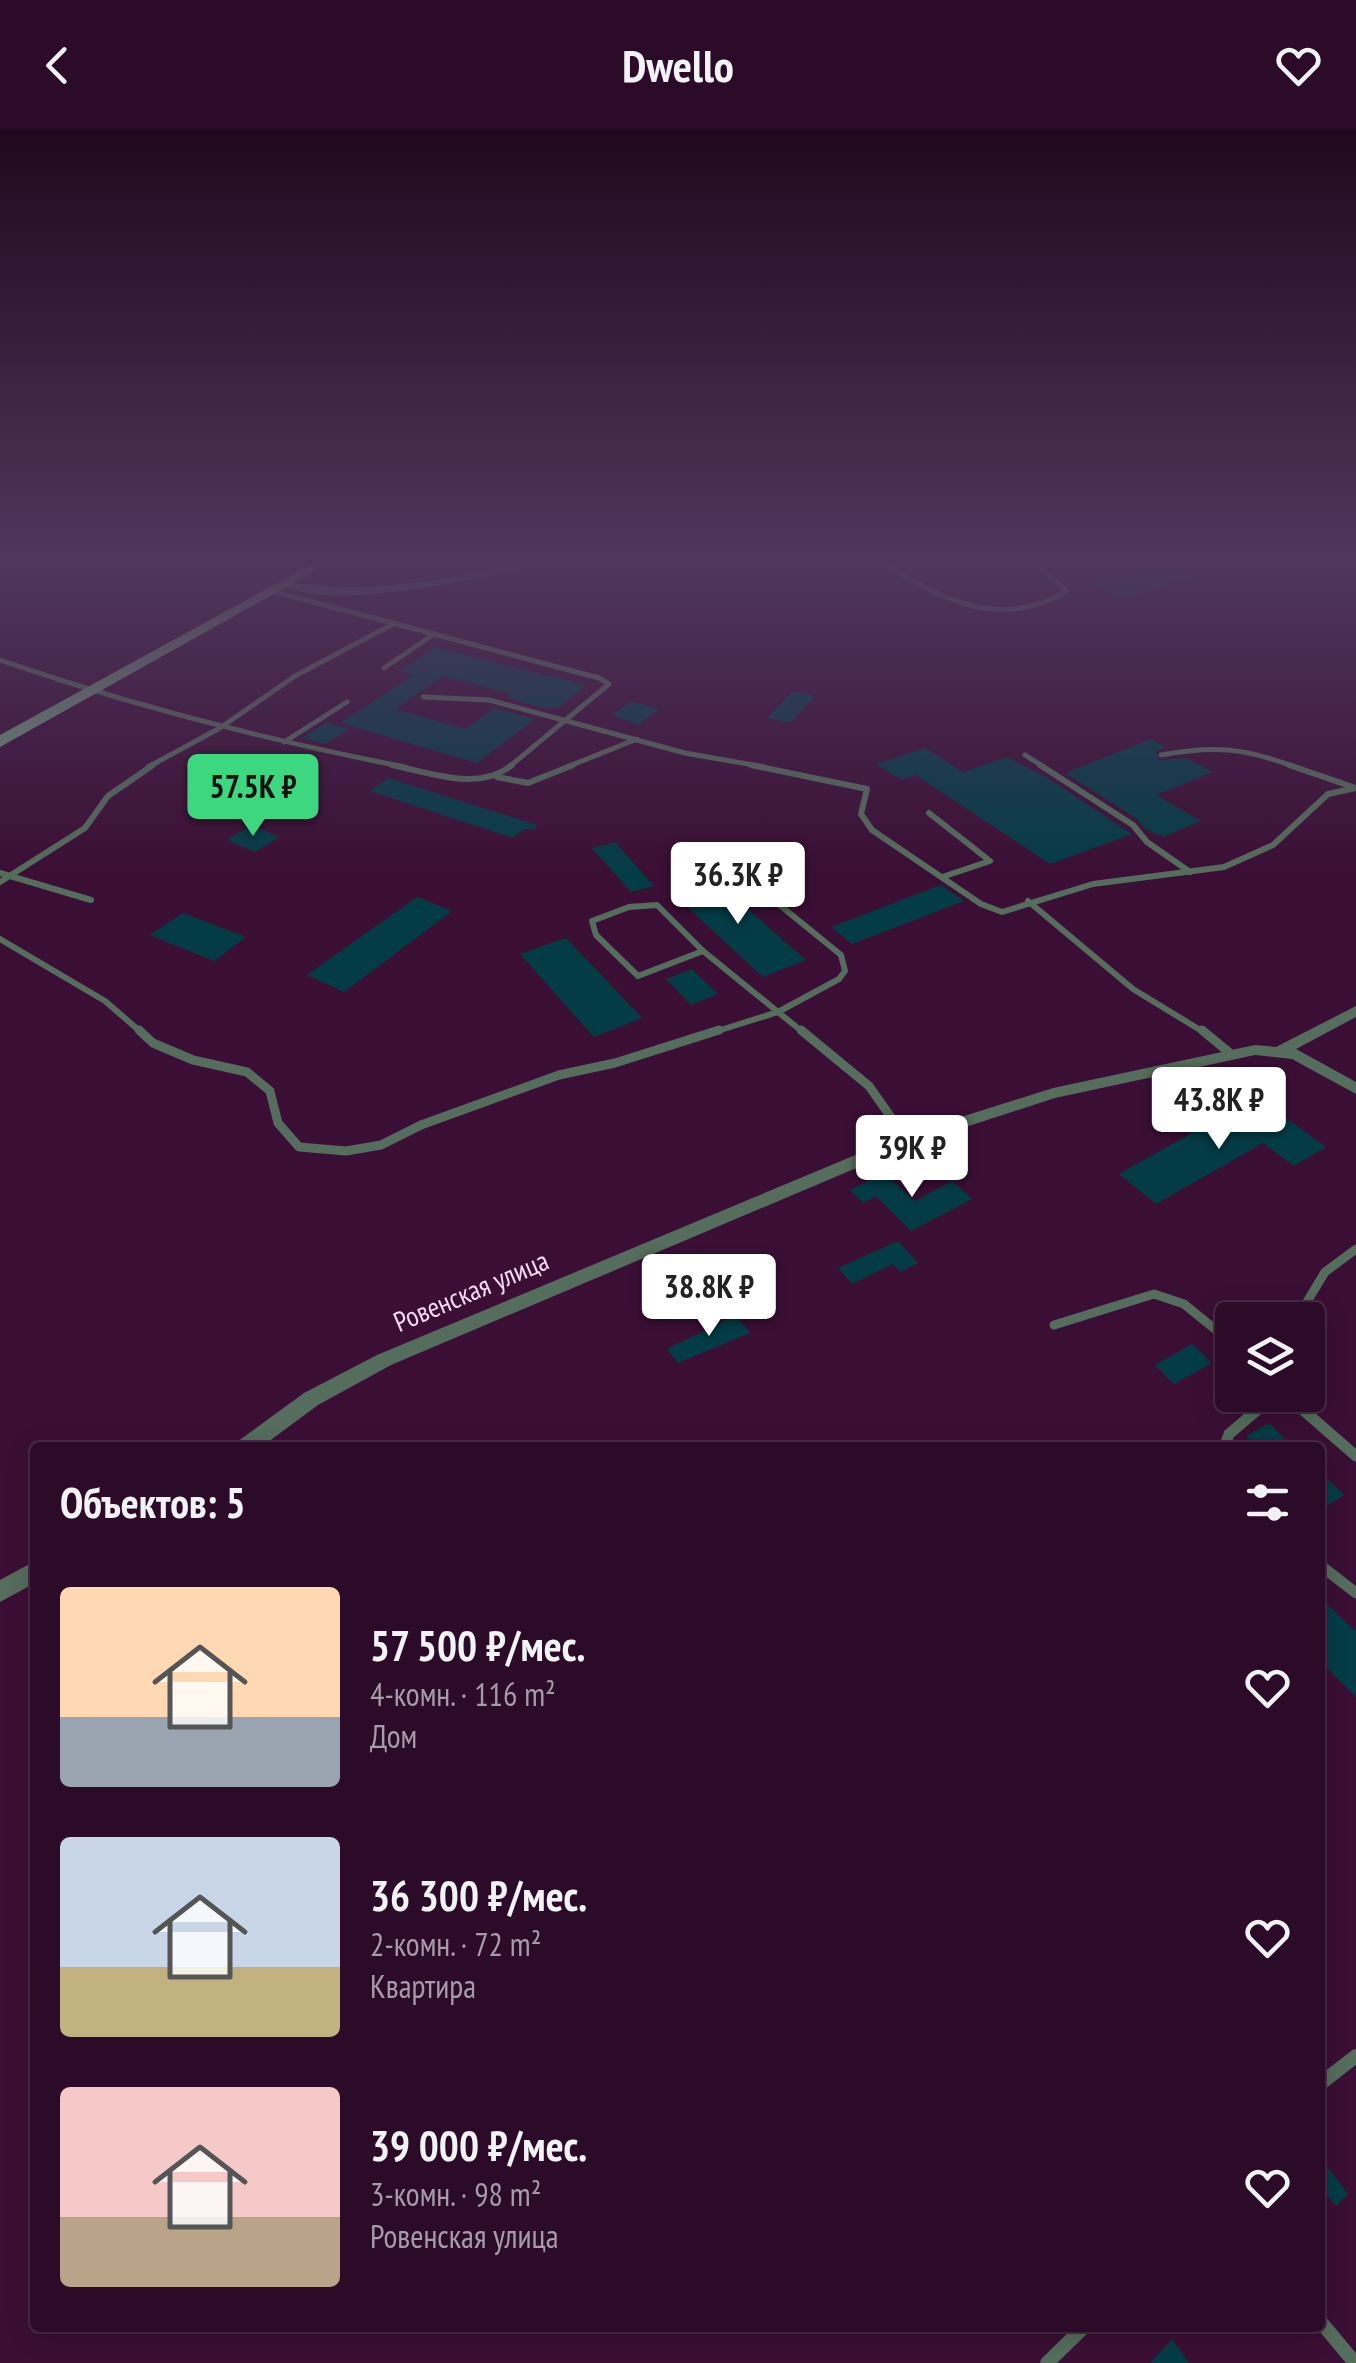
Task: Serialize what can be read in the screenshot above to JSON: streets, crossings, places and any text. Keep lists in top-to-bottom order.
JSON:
{
  "streets": {
    "street": ["Ровенская улица"]
  },
  "page": {
    "header": "Dwello",
    "price": [
      "57.5K ₽",
      "36.3K ₽",
      "43.8K ₽",
      "39K ₽",
      "38.8K ₽"
    ],
    "heading": "Объектов: 5",
    "list": [
      {
        "name": "57 500 ₽/мес.",
        "note": "4-комн. · 116 m² · Дом"
      },
      {
        "name": "36 300 ₽/мес.",
        "note": "2-комн. · 72 m² · Квартира"
      },
      {
        "name": "39 000 ₽/мес.",
        "note": "3-комн. · 98 m² · Ровенская улица"
      }
    ]
  }
}
